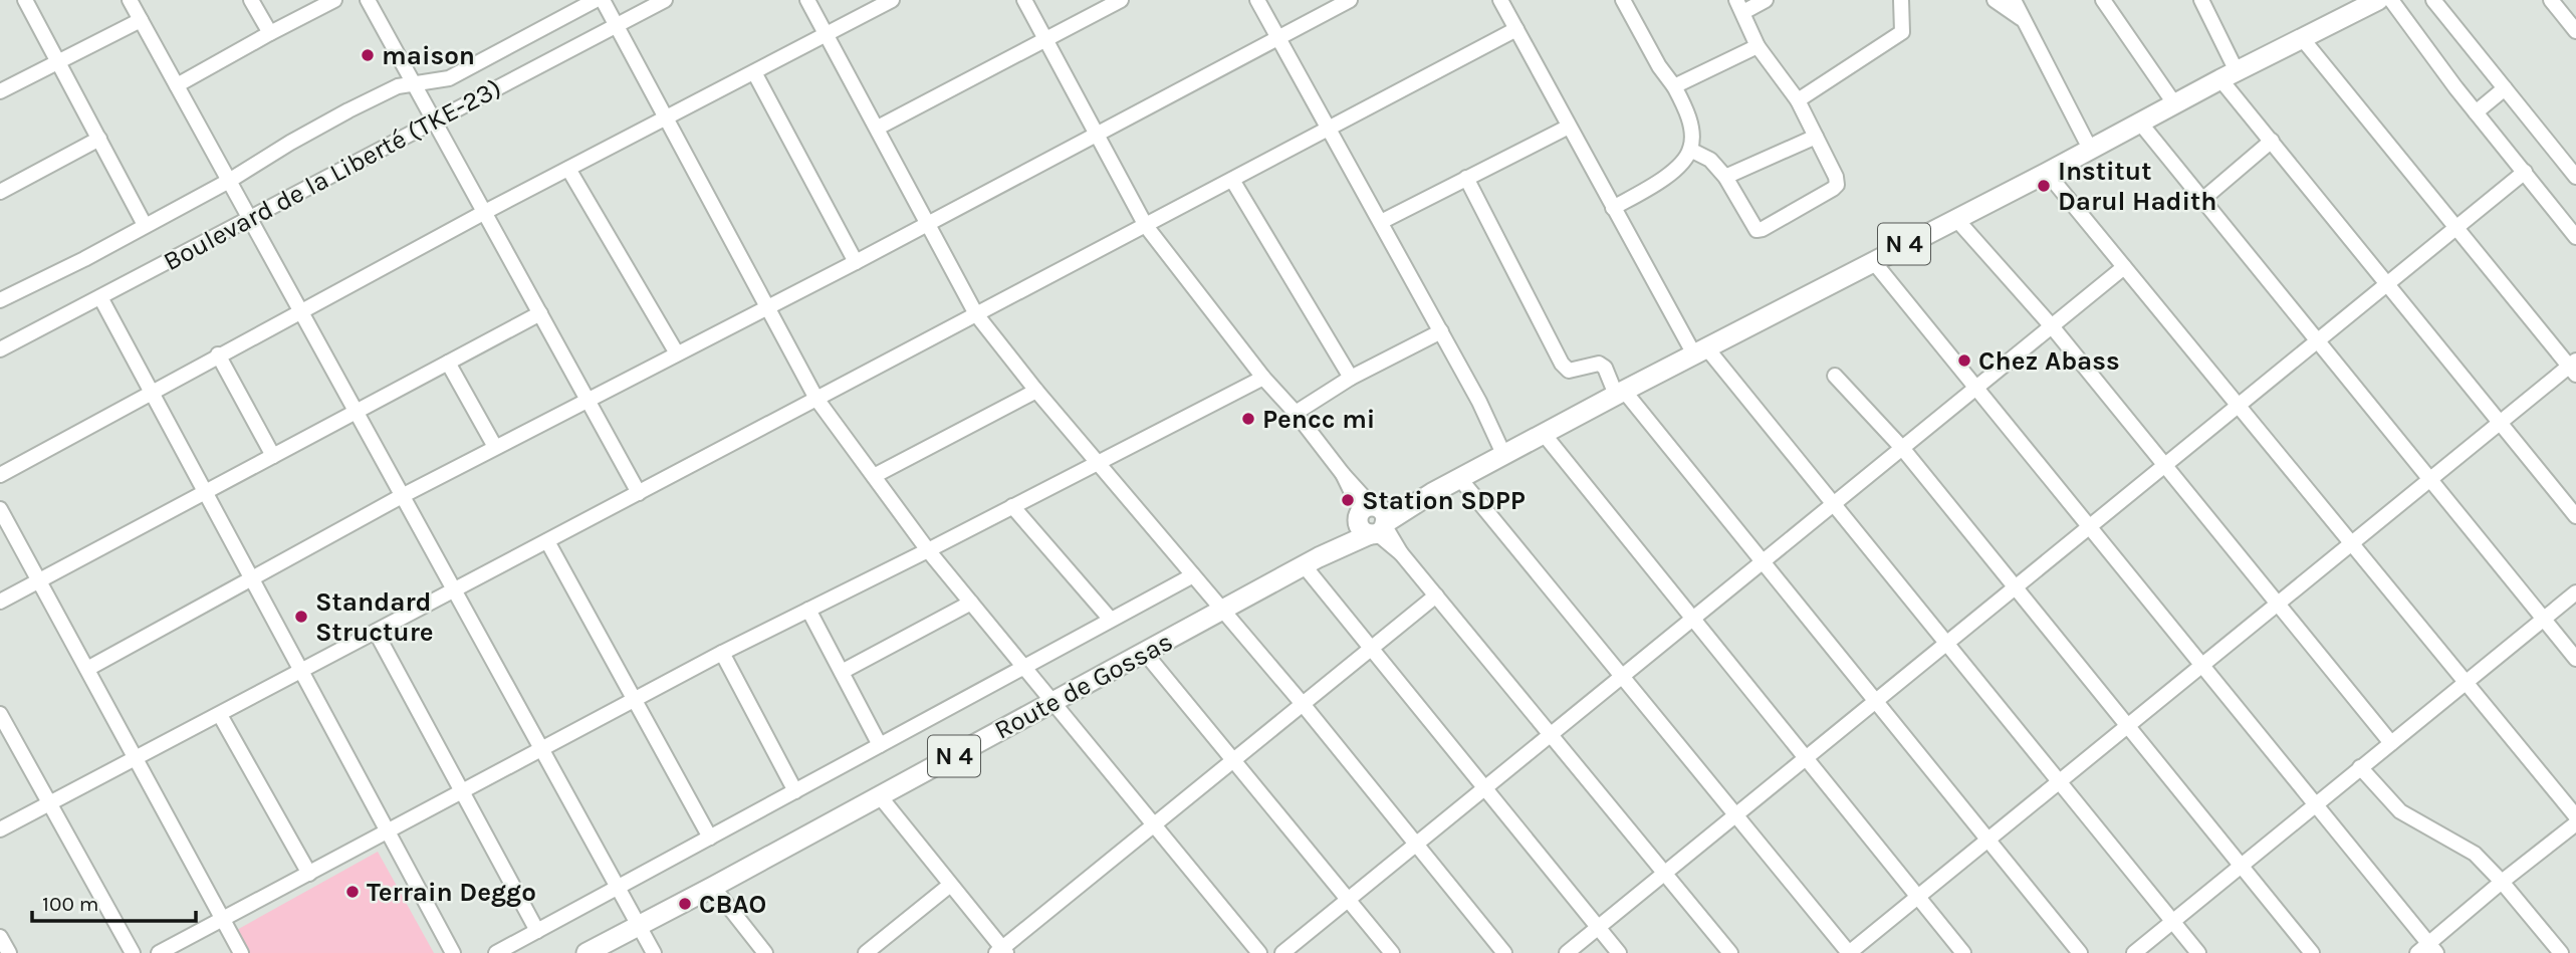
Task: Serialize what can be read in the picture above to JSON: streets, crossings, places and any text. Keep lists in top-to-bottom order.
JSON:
{
  "streets": {
    "main road": ["N 4", "Route de Gossas"],
    "street": ["Boulevard de la Liberté (TKE-23)"]
  },
  "crossings": [
    ["N 4", "Route de Gossas"]
  ],
  "places": [
    "maison",
    "Institut Darul Hadith",
    "Chez Abass",
    "Pencc mi",
    "Station SDPP",
    "Standard Structure",
    "Terrain Deggo",
    "CBAO"
  ],
  "scale_bar": "100 m"
}
